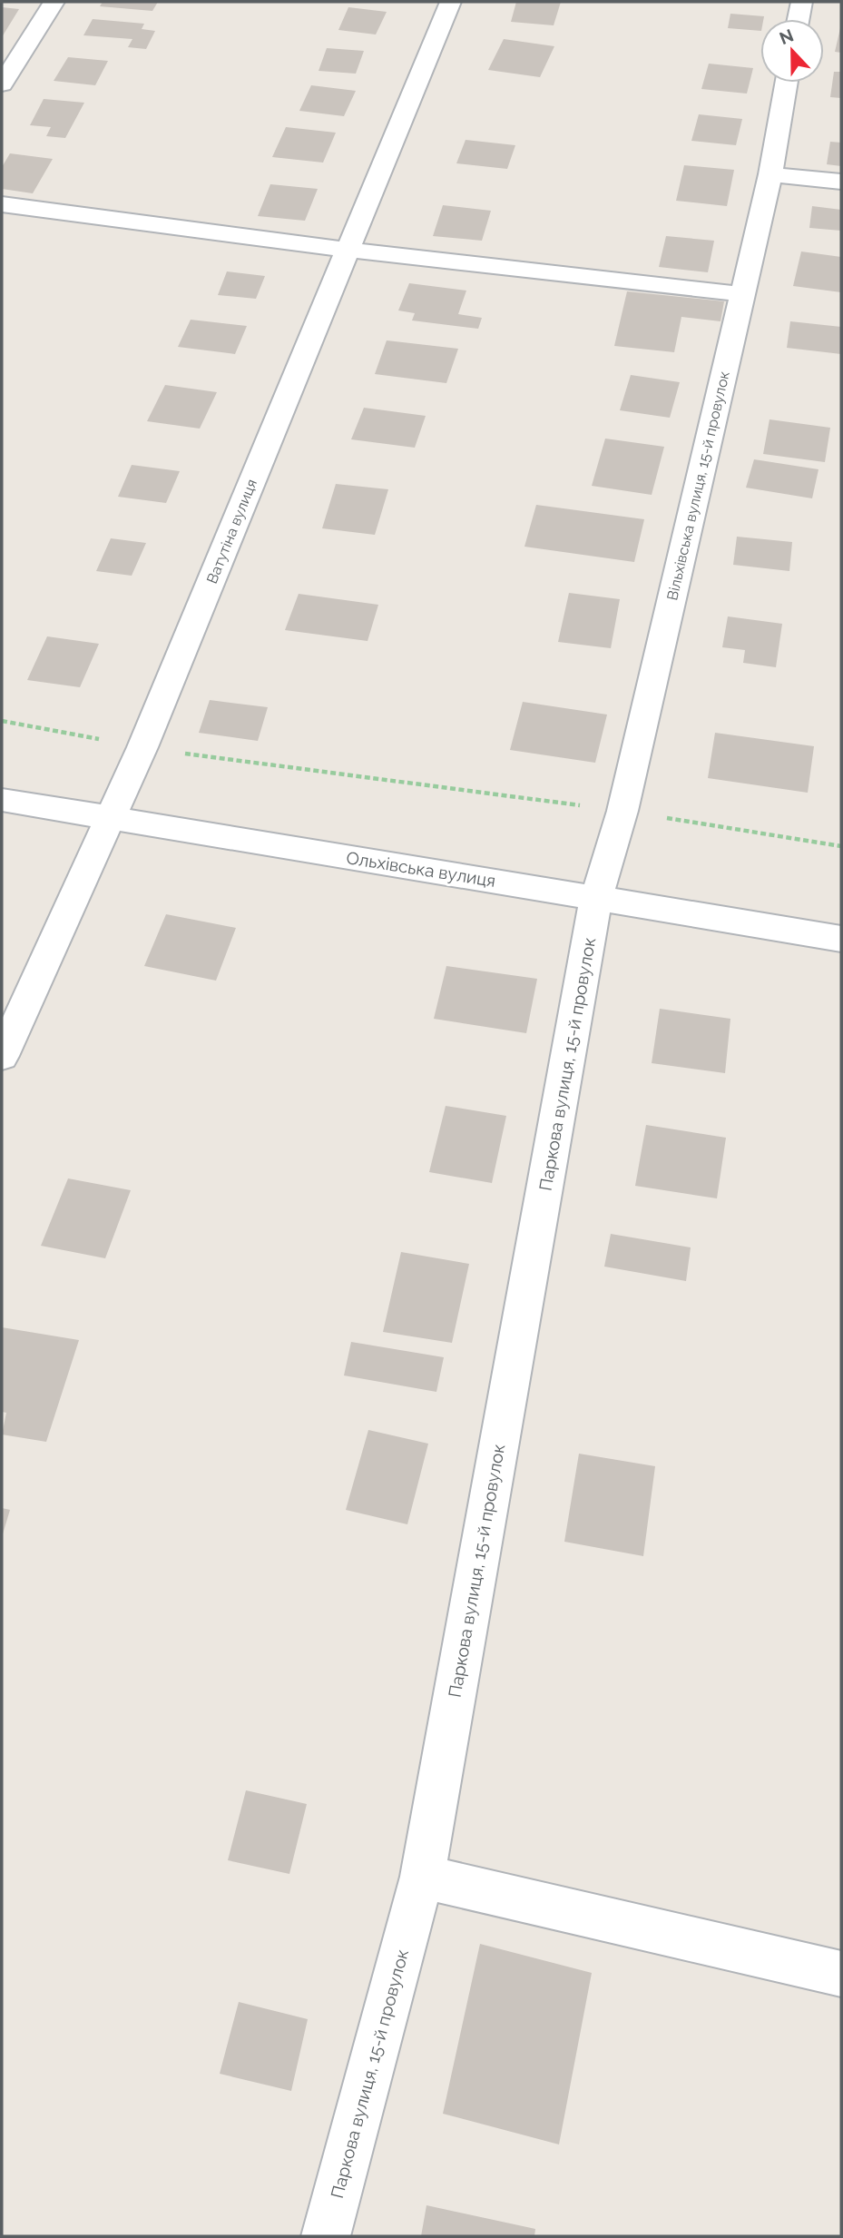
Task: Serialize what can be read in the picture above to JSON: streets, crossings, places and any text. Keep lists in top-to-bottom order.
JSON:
{
  "streets": {
    "street": [
      "Вільхівська вулиця, 15-й провулок",
      "Ватутіна вулиця",
      "Ольхівська вулиця",
      "Паркова вулиця, 15-й провулок"
    ]
  },
  "crossings": [
    ["Вільхівська вулиця, 15-й провулок", "Ольхівська вулиця"],
    ["Вільхівська вулиця, 15-й провулок", "Паркова вулиця, 15-й провулок"],
    ["Ватутіна вулиця", "Ольхівська вулиця"],
    ["Ольхівська вулиця", "Паркова вулиця, 15-й провулок"]
  ],
  "north": "top"
}
